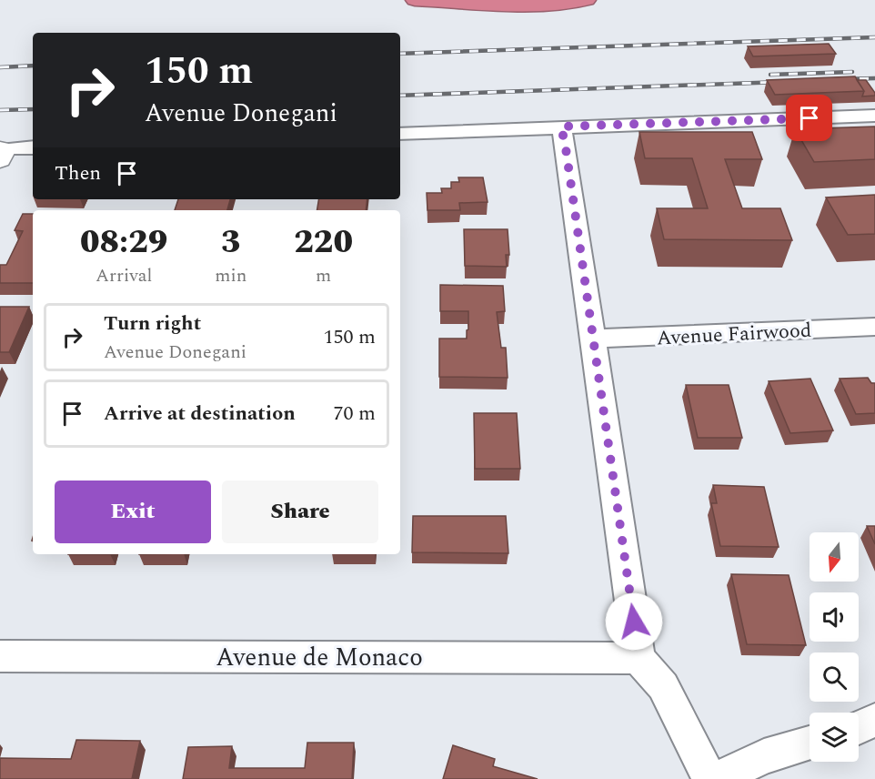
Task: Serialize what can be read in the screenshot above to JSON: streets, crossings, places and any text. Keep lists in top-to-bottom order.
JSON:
{
  "streets": {
    "street": ["Avenue Fairwood", "Avenue de Monaco"]
  },
  "north": "bottom",
  "page": {
    "turn": ["150 m", "Avenue Donegani"],
    "then": "Then",
    "eta": [
      "08:29",
      "Arrival",
      "3",
      "min",
      "220",
      "m"
    ],
    "list": [
      {
        "name": "Turn right",
        "note": "Avenue Donegani",
        "value": "150 m"
      },
      {
        "name": "Arrive at destination",
        "value": "70 m"
      }
    ],
    "buttons": ["Exit", "Share"]
  }
}
